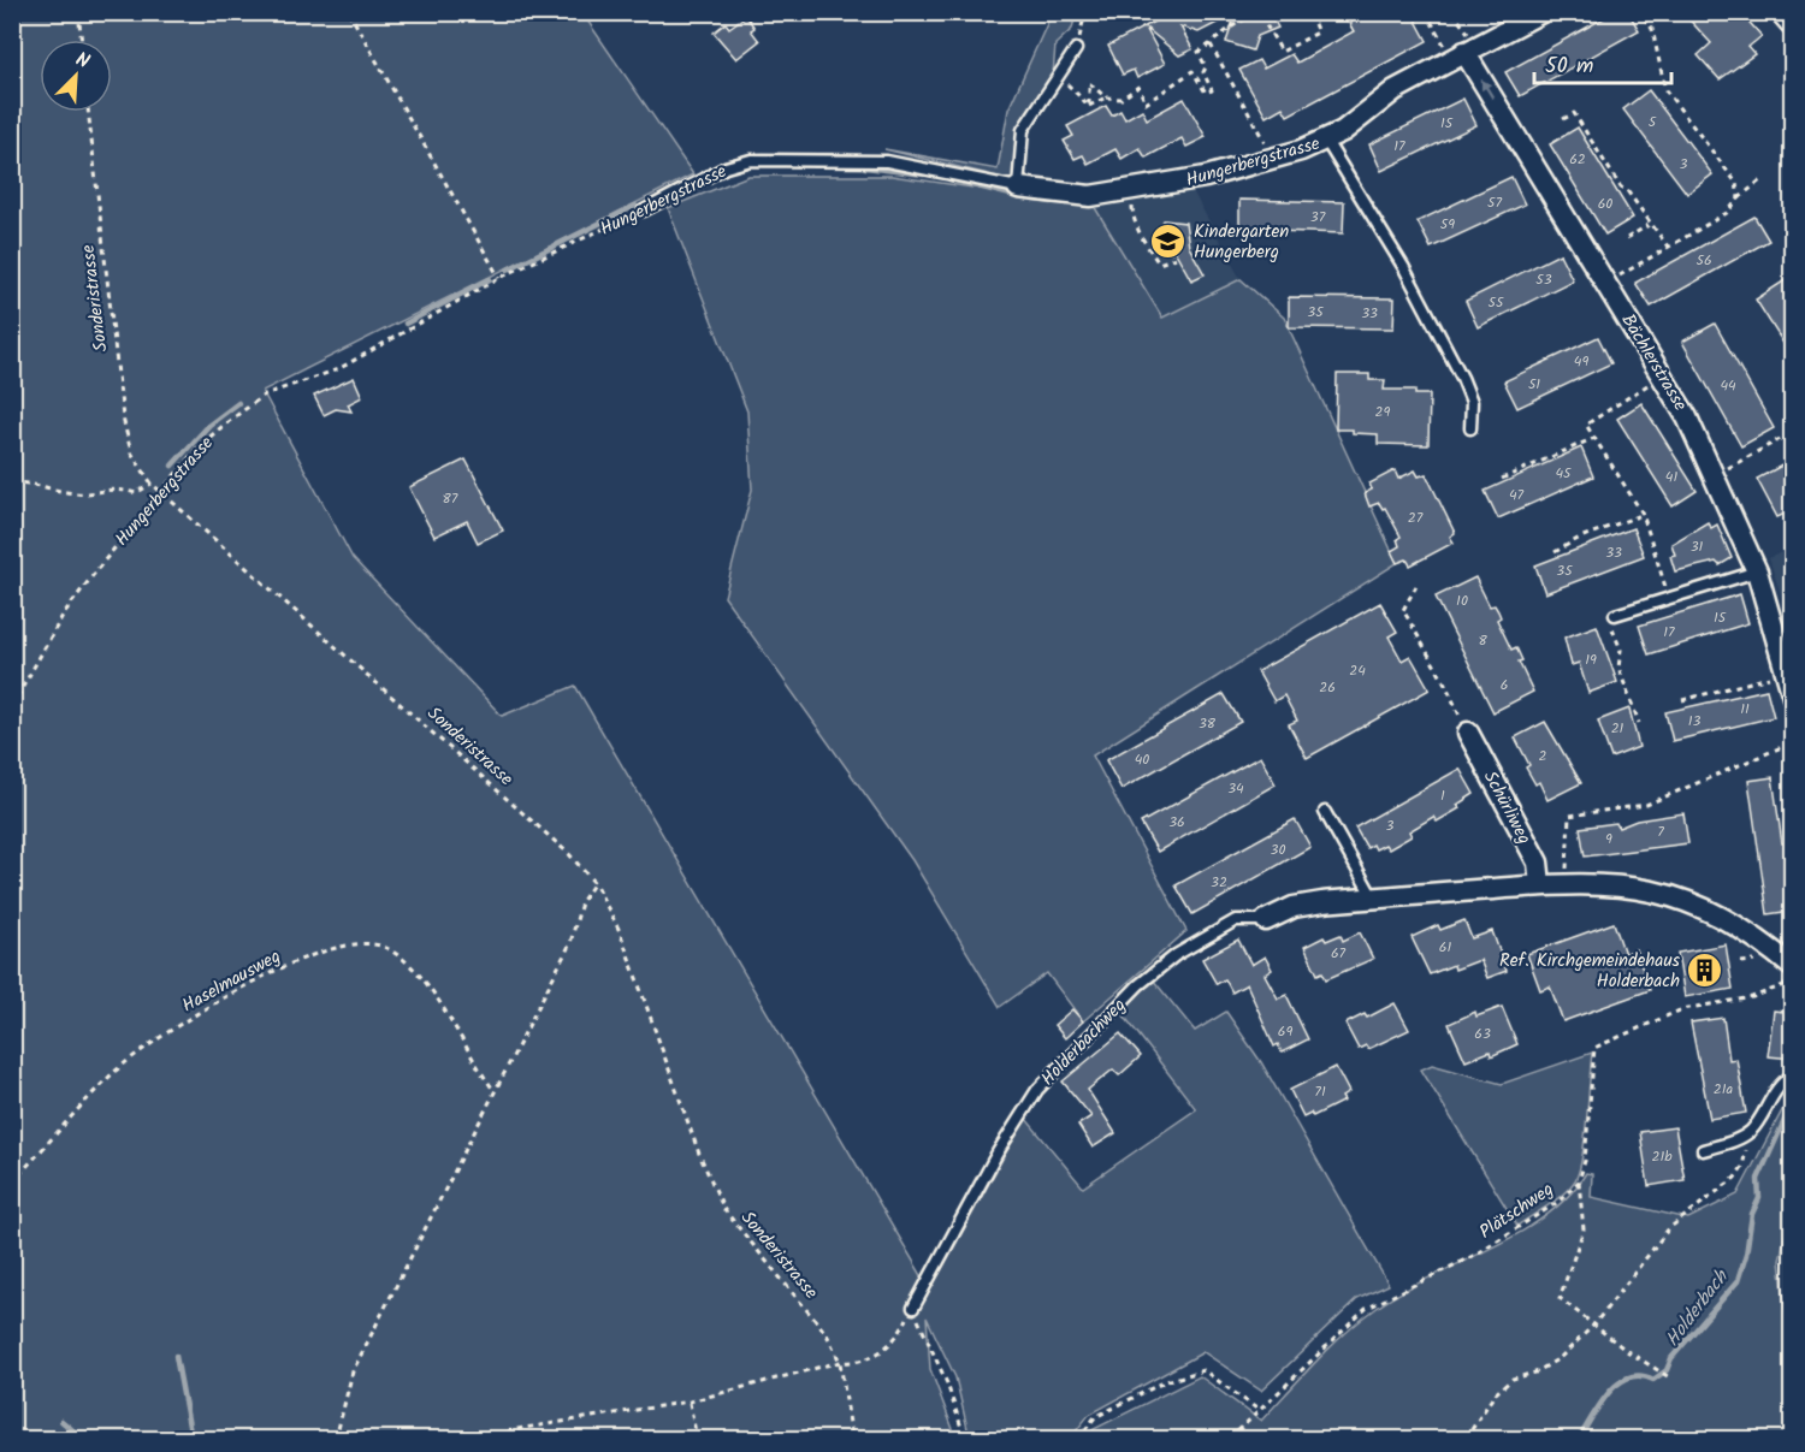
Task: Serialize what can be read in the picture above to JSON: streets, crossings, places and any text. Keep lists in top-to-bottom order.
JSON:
{
  "streets": {
    "street": [
      "Hungerbergstrasse",
      "Bächlerstrasse",
      "Schürliweg",
      "Holderbachweg"
    ],
    "path": ["Sonderistrasse", "Haselmausweg", "Plätschweg"]
  },
  "crossings": [
    ["Hungerbergstrasse", "Sonderistrasse"],
    ["Hungerbergstrasse", "Bächlerstrasse"],
    ["Schürliweg", "Holderbachweg"],
    ["Holderbachweg", "Plätschweg"]
  ],
  "one_way": ["Bächlerstrasse"],
  "water": ["Holderbach"],
  "places": {
    "school or university": ["Kindergarten Hungerberg"],
    "building": ["Ref. Kirchgemeindehaus Holderbach"]
  },
  "house_numbers": [
    "5",
    "15",
    "17",
    "62",
    "3",
    "57",
    "60",
    "37",
    "59",
    "56",
    "53",
    "55",
    "35",
    "33",
    "49",
    "51",
    "44",
    "29",
    "45",
    "41",
    "47",
    "87",
    "27",
    "31",
    "33",
    "35",
    "10",
    "15",
    "17",
    "8",
    "19",
    "24",
    "6",
    "26",
    "11",
    "13",
    "38",
    "21",
    "2",
    "40",
    "34",
    "1",
    "36",
    "3",
    "7",
    "9",
    "30",
    "32",
    "61",
    "67",
    "69",
    "63",
    "21a",
    "71",
    "21b"
  ],
  "scale_bar": "50 m",
  "north": "top right"
}
